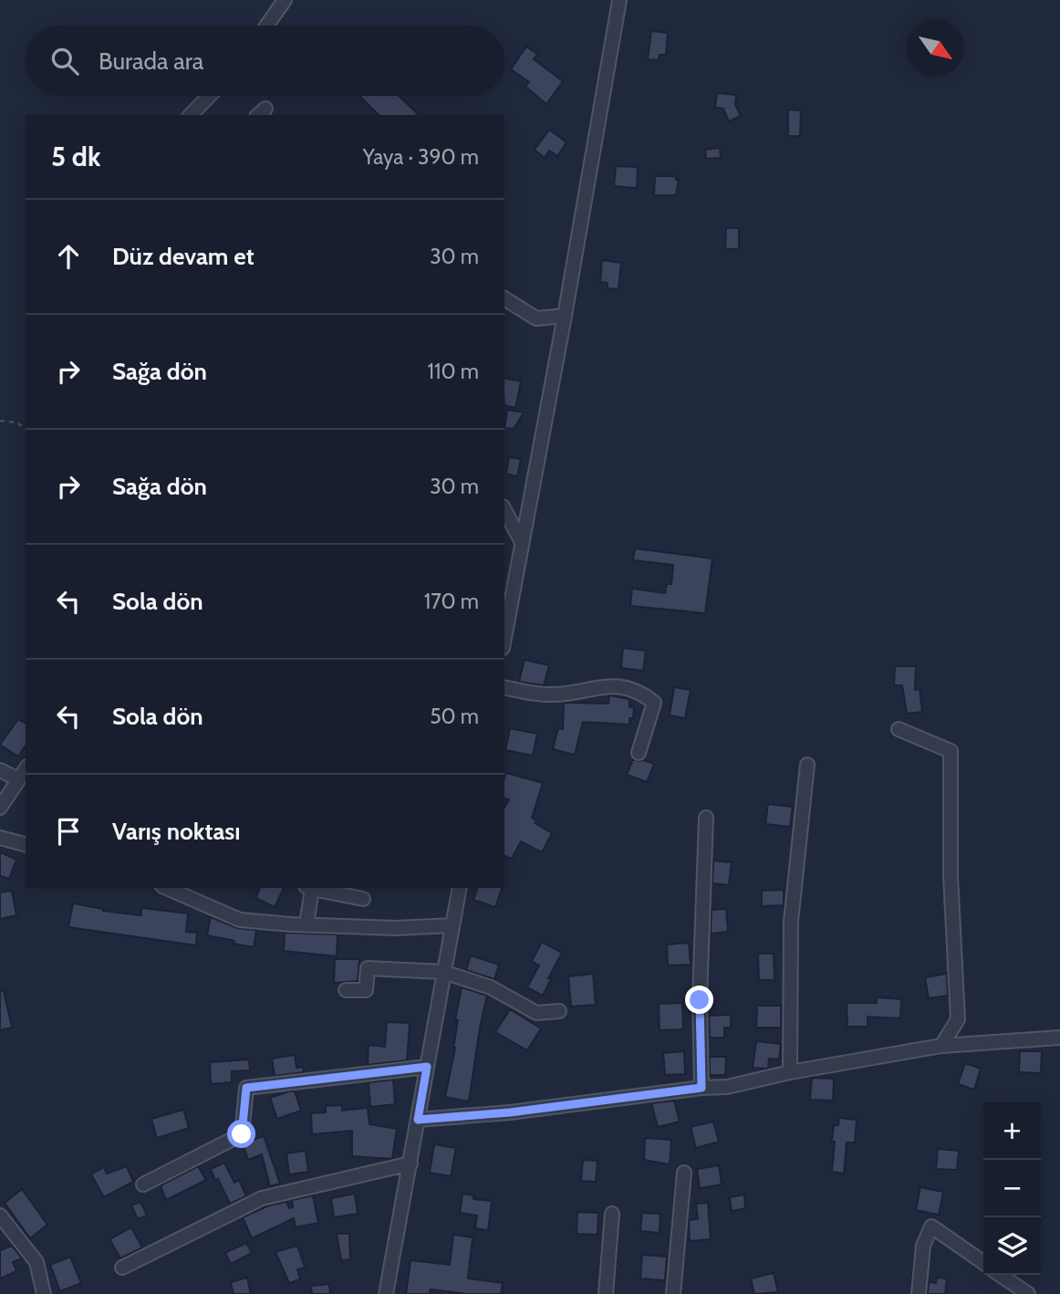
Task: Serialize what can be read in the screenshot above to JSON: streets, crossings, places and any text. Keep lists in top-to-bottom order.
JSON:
{
  "north": "bottom right",
  "page": {
    "search": "Burada ara",
    "heading": ["5 dk", "Yaya · 390 m"],
    "list": [
      ["Düz devam et", "30 m"],
      ["Sağa dön", "110 m"],
      ["Sağa dön", "30 m"],
      ["Sola dön", "170 m"],
      ["Sola dön", "50 m"],
      "Varış noktası"
    ],
    "map_buttons": ["+", "−"]
  }
}
